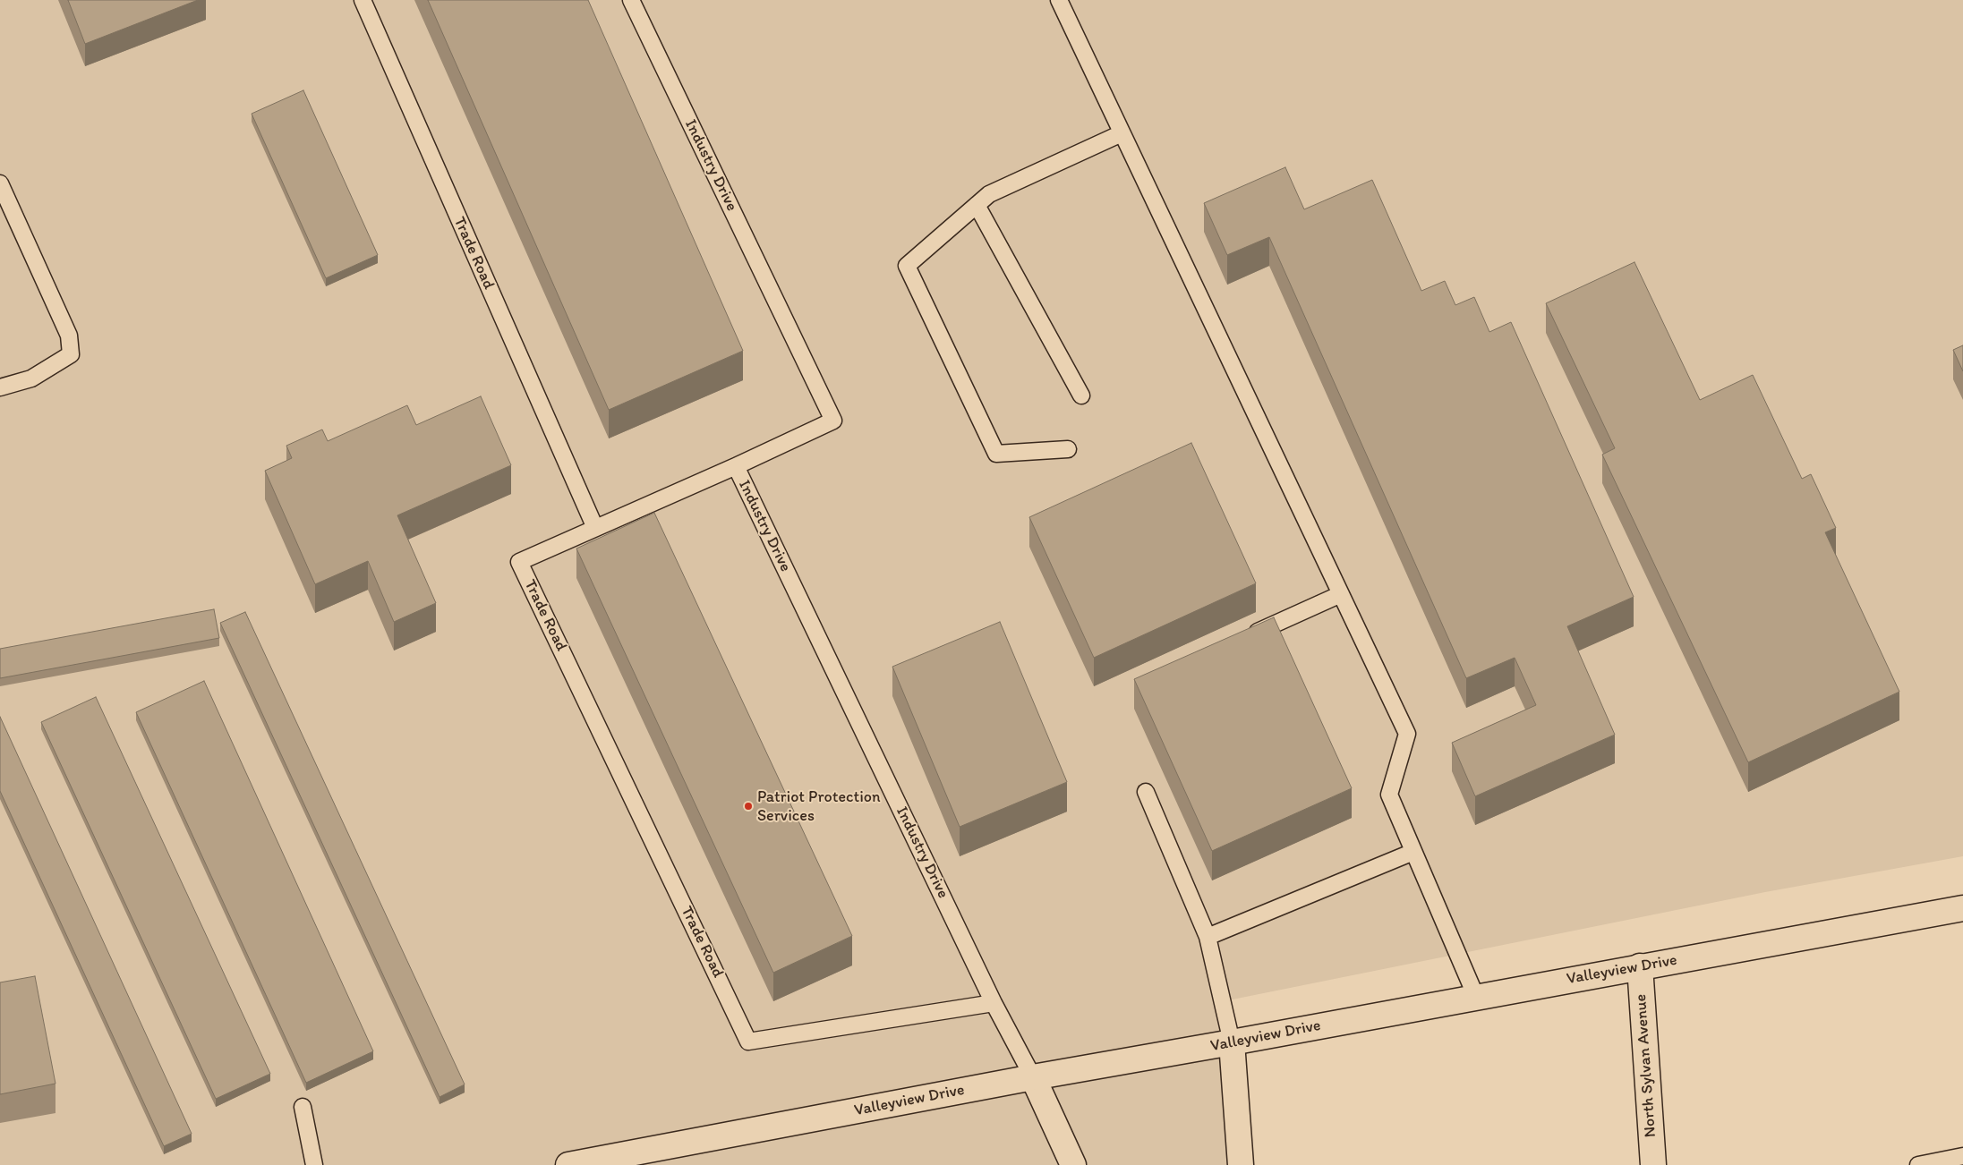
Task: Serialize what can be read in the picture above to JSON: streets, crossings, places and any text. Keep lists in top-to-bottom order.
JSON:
{
  "streets": {
    "street": ["Valleyview Drive", "North Sylvan Avenue"],
    "lane": ["Industry Drive", "Trade Road"]
  },
  "crossings": [
    ["Industry Drive", "Trade Road"],
    ["Industry Drive", "Valleyview Drive"],
    ["Valleyview Drive", "North Sylvan Avenue"]
  ],
  "places": ["Patriot Protection Services"]
}
